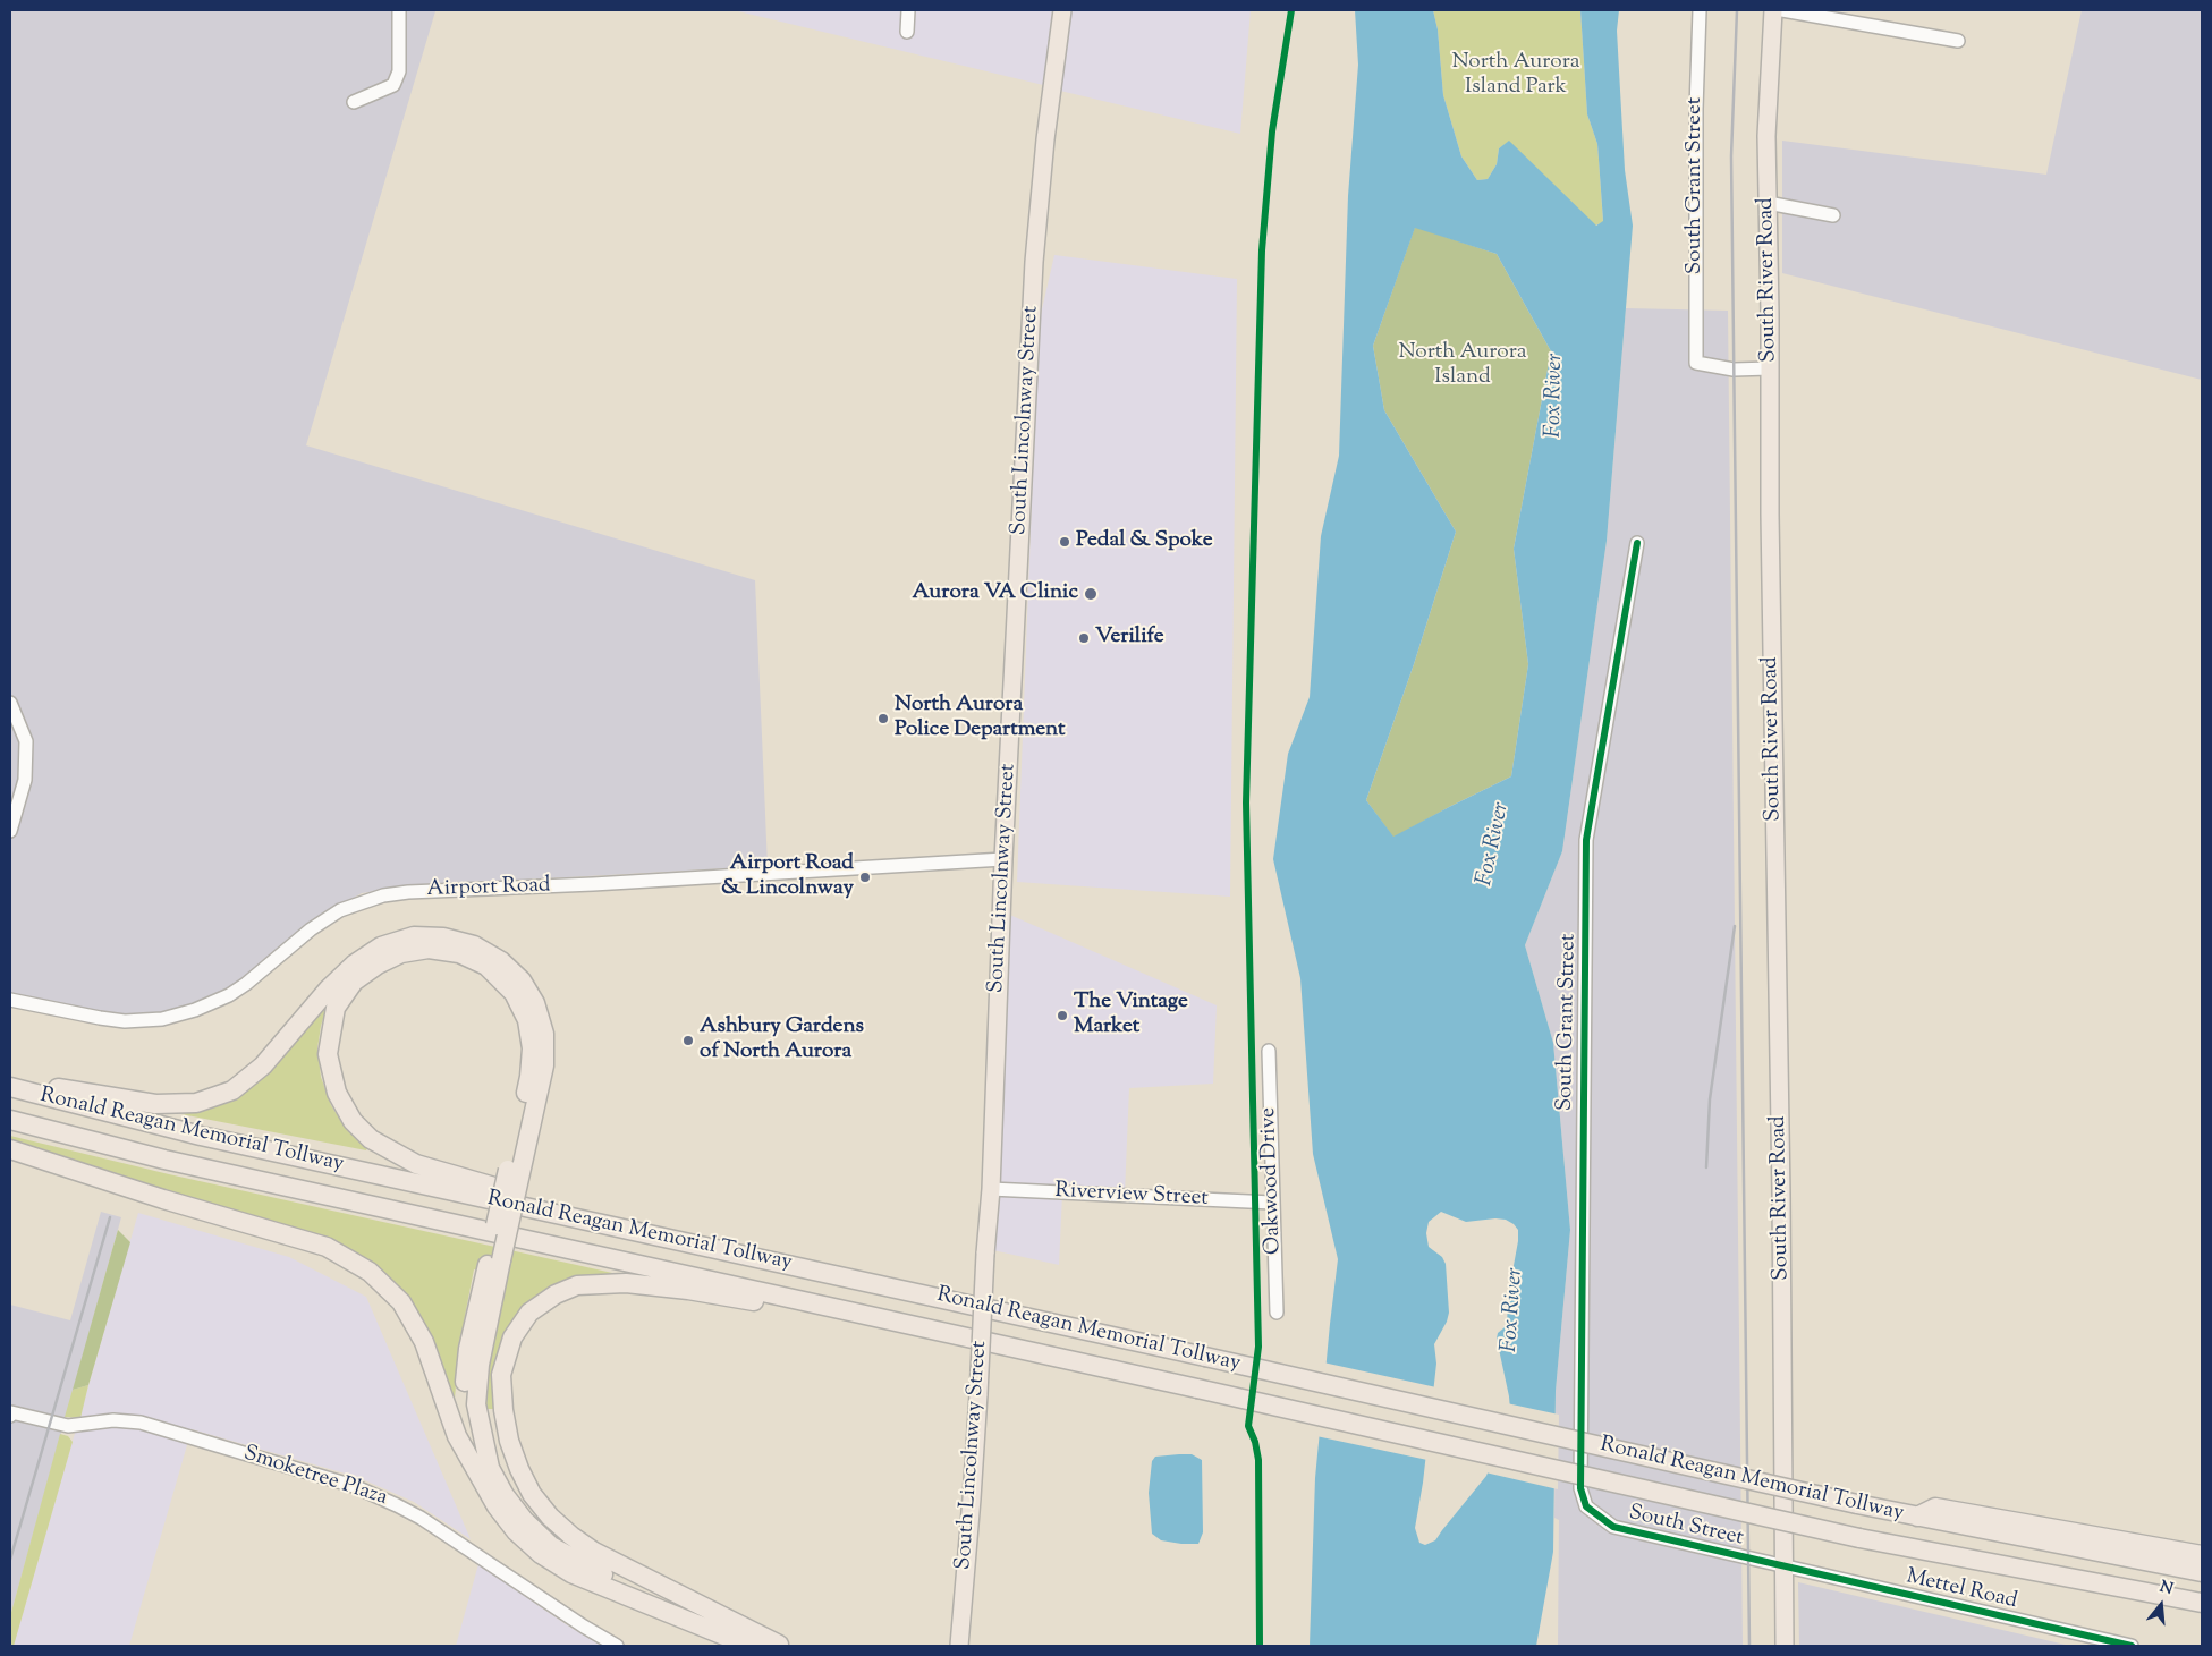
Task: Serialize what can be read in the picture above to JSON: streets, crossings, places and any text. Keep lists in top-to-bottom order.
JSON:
{
  "streets": {
    "highway": ["Ronald Reagan Memorial Tollway"],
    "main road": ["South River Road", "South Lincolnway Street"],
    "street": [
      "South Grant Street",
      "Airport Road",
      "Oakwood Drive",
      "Riverview Street",
      "Smoketree Plaza",
      "South Street",
      "Mettel Road"
    ]
  },
  "crossings": [
    ["South Grant Street", "South River Road"],
    ["South Grant Street", "South Street"],
    ["South River Road", "South Street"],
    ["South River Road", "Mettel Road"],
    ["South Lincolnway Street", "Airport Road"],
    ["South Lincolnway Street", "Riverview Street"],
    ["Oakwood Drive", "Riverview Street"],
    ["South Street", "Mettel Road"]
  ],
  "water": ["Fox River"],
  "parks": ["North Aurora Island Park", "North Aurora Island"],
  "places": [
    "Pedal & Spoke",
    "Aurora VA Clinic",
    "Verilife",
    "North Aurora Police Department",
    "Airport Road & Lincolnway",
    "The Vintage Market",
    "Ashbury Gardens of North Aurora"
  ],
  "north": "top"
}
